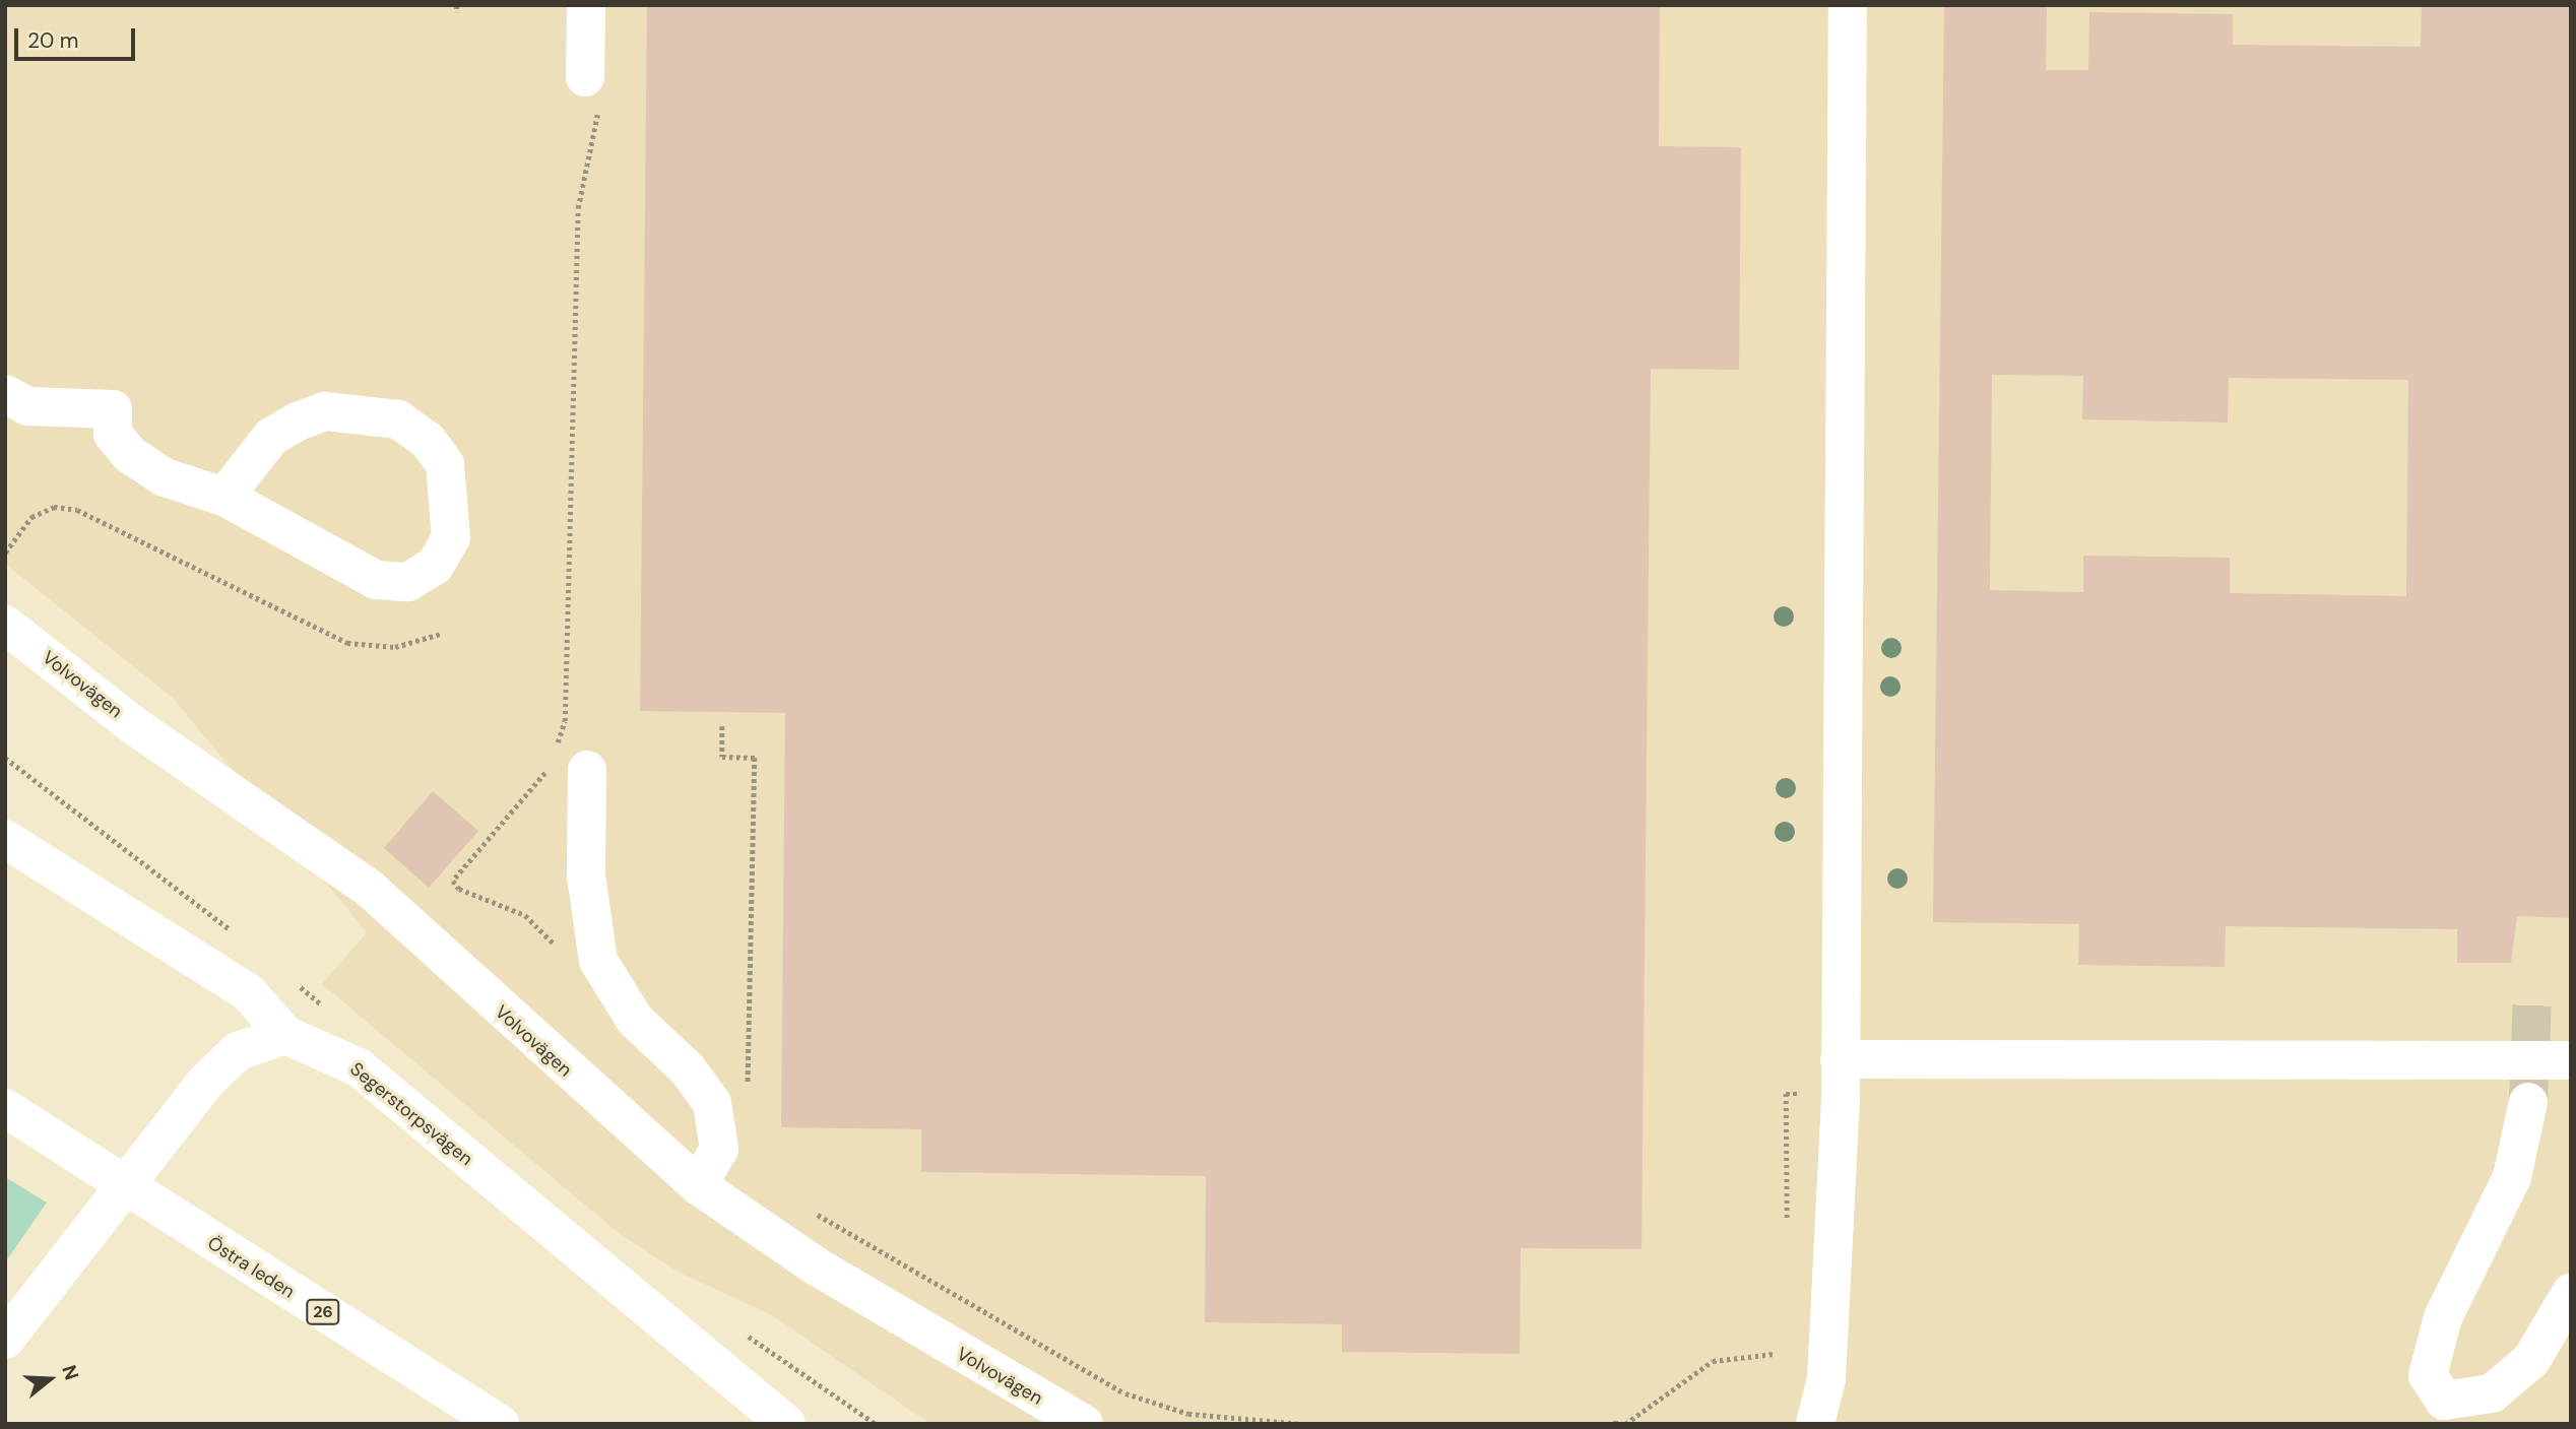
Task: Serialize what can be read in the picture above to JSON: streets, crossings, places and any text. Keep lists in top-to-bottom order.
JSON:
{
  "streets": {
    "main road": [
      "Volvovägen",
      "Segerstorpsvägen",
      "Östra leden",
      "26"
    ]
  },
  "scale_bar": "20 m",
  "north": "right"
}
